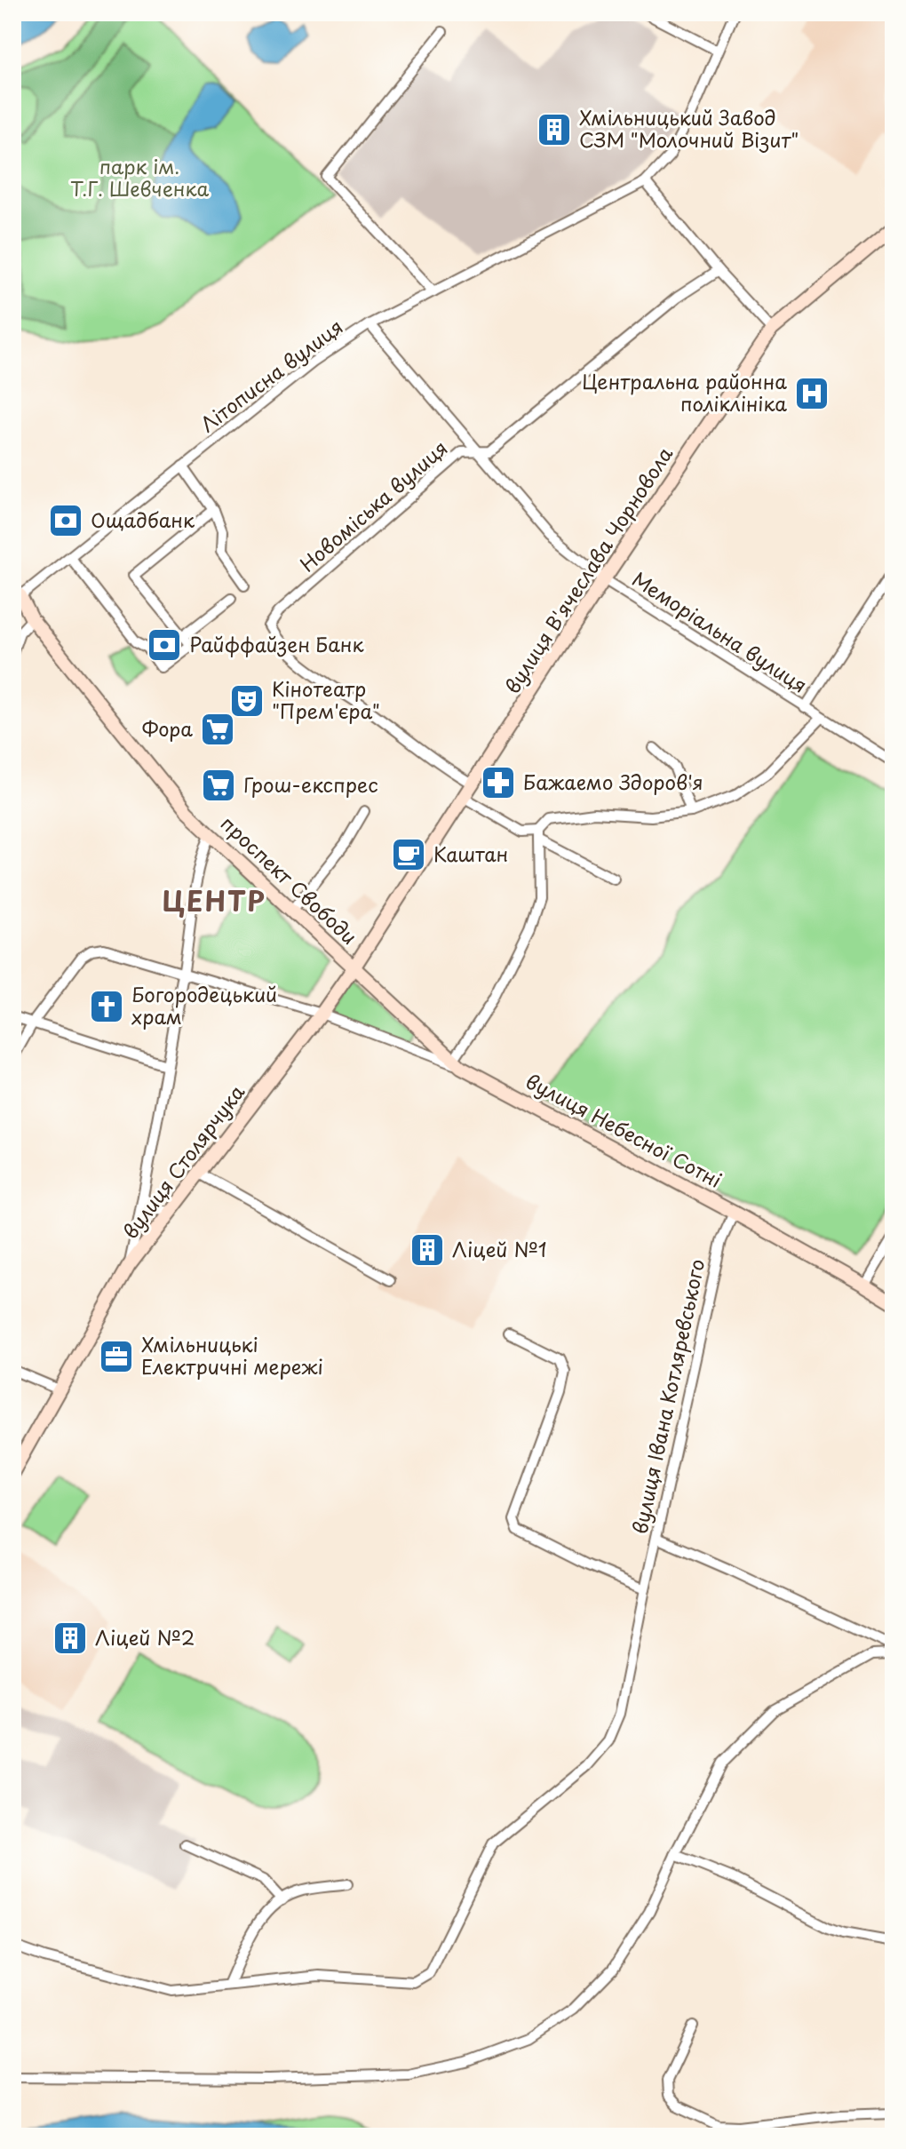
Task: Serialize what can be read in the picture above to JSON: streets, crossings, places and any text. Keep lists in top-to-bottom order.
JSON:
{
  "streets": {
    "street": [
      "Літописна вулиця",
      "Новоміська вулиця",
      "вулиця В'ячеслава Чорновола",
      "Меморіальна вулиця",
      "проспект Свободи",
      "вулиця Небесної Сотні",
      "вулиця Столярчука",
      "вулиця Івана Котляревського"
    ]
  },
  "crossings": [
    ["Літописна вулиця", "Меморіальна вулиця"],
    ["Літописна вулиця", "проспект Свободи"],
    ["Новоміська вулиця", "вулиця В'ячеслава Чорновола"],
    ["Новоміська вулиця", "Меморіальна вулиця"],
    ["вулиця В'ячеслава Чорновола", "Меморіальна вулиця"],
    ["вулиця В'ячеслава Чорновола", "проспект Свободи"],
    ["вулиця В'ячеслава Чорновола", "вулиця Небесної Сотні"],
    ["вулиця В'ячеслава Чорновола", "вулиця Столярчука"],
    ["проспект Свободи", "вулиця Небесної Сотні"],
    ["проспект Свободи", "вулиця Столярчука"],
    ["вулиця Небесної Сотні", "вулиця Столярчука"],
    ["вулиця Небесної Сотні", "вулиця Івана Котляревського"]
  ],
  "districts": ["ЦЕНТР"],
  "parks": ["парк ім. Т.Г. Шевченка"],
  "places": {
    "building": ["Хмільницький Завод СЗМ \"Молочний Візит\"", "Ліцей №1", "Ліцей №2"],
    "hospital": ["Центральна районна поліклініка"],
    "bank": ["Ощадбанк", "Райффайзен Банк"],
    "theatre": ["Кінотеатр \"Прем'єра\""],
    "supermarket": ["Фора", "Грош-експрес"],
    "pharmacy": ["Бажаемо Здоров'я"],
    "cafe": ["Каштан"],
    "church": ["Богородецький храм"],
    "office": ["Хмільницькі Електричні мережі"]
  }
}
